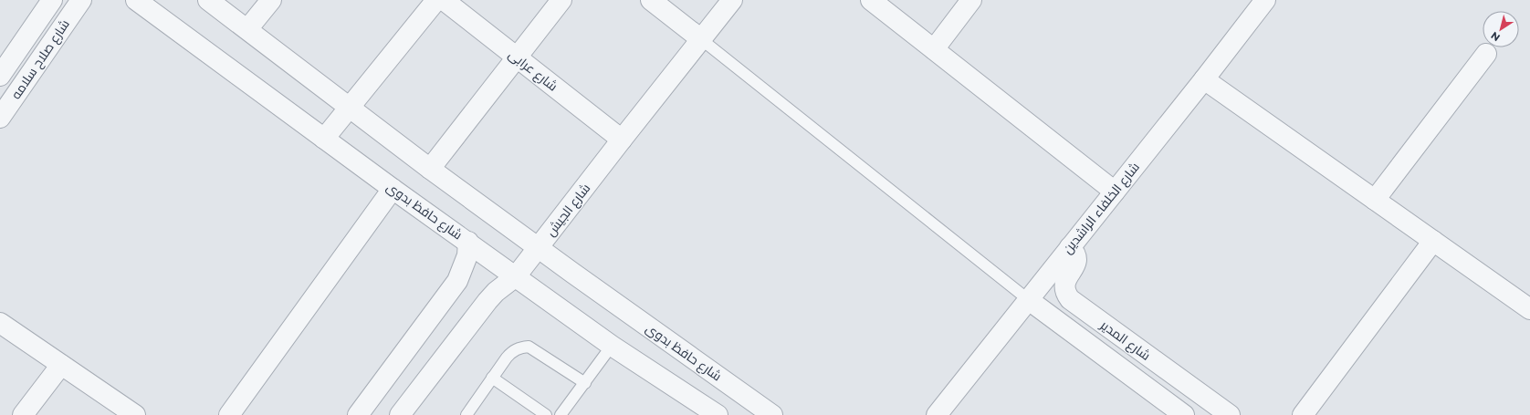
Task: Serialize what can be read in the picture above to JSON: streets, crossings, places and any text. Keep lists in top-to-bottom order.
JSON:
{
  "streets": {
    "street": [
      "شارع صلاح سلامه",
      "شارع عرابى",
      "شارع الخلفاء الراشدين",
      "شارع الجيش",
      "شارع حافظ بدوى",
      "شارع المدير"
    ]
  },
  "crossings": [
    ["شارع عرابى", "شارع الجيش"],
    ["شارع الخلفاء الراشدين", "شارع المدير"],
    ["شارع الجيش", "شارع حافظ بدوى"]
  ],
  "north": "bottom left"
}
